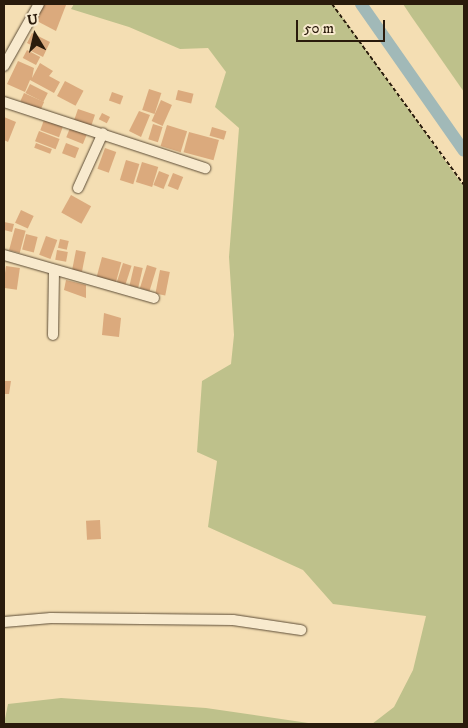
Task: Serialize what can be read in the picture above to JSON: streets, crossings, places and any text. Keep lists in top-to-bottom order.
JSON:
{
  "scale_bar": "50 m",
  "north": "top"
}
